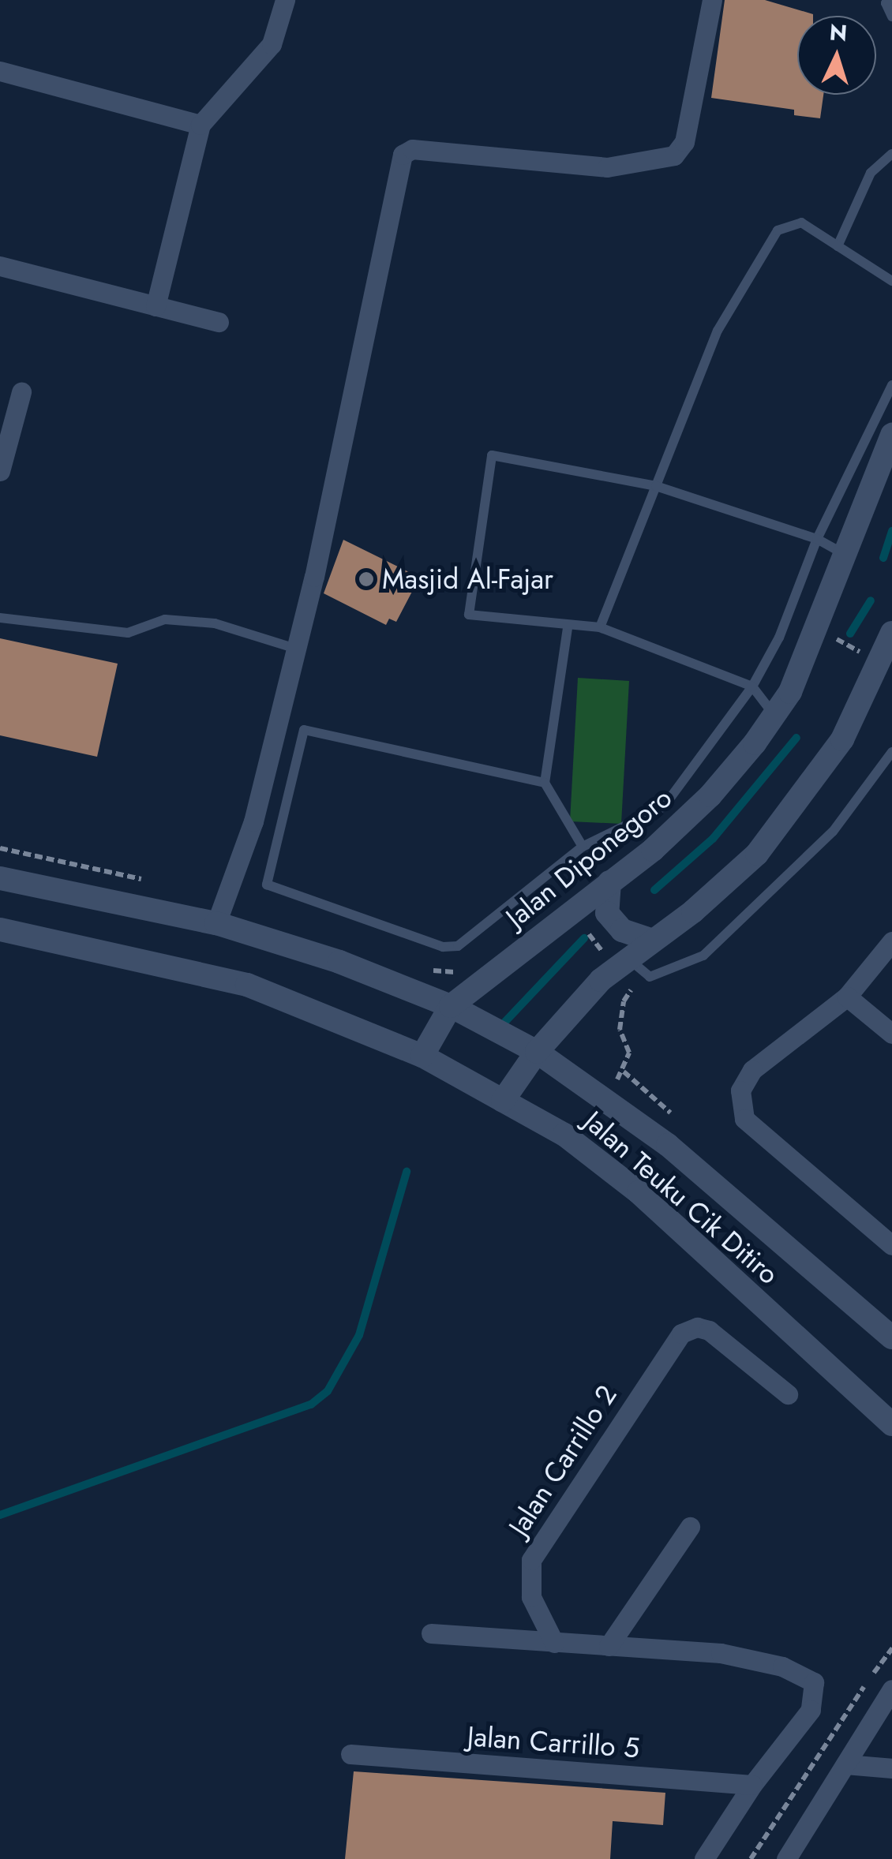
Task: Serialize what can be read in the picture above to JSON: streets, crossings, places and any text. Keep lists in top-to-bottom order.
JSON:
{
  "streets": {
    "main road": ["Jalan Diponegoro", "Jalan Teuku Cik Ditiro"],
    "street": ["Jalan Carrillo 2", "Jalan Carrillo 5"]
  },
  "crossings": [
    ["Jalan Diponegoro", "Jalan Teuku Cik Ditiro"]
  ],
  "places": ["Masjid Al-Fajar"],
  "north": "top"
}
